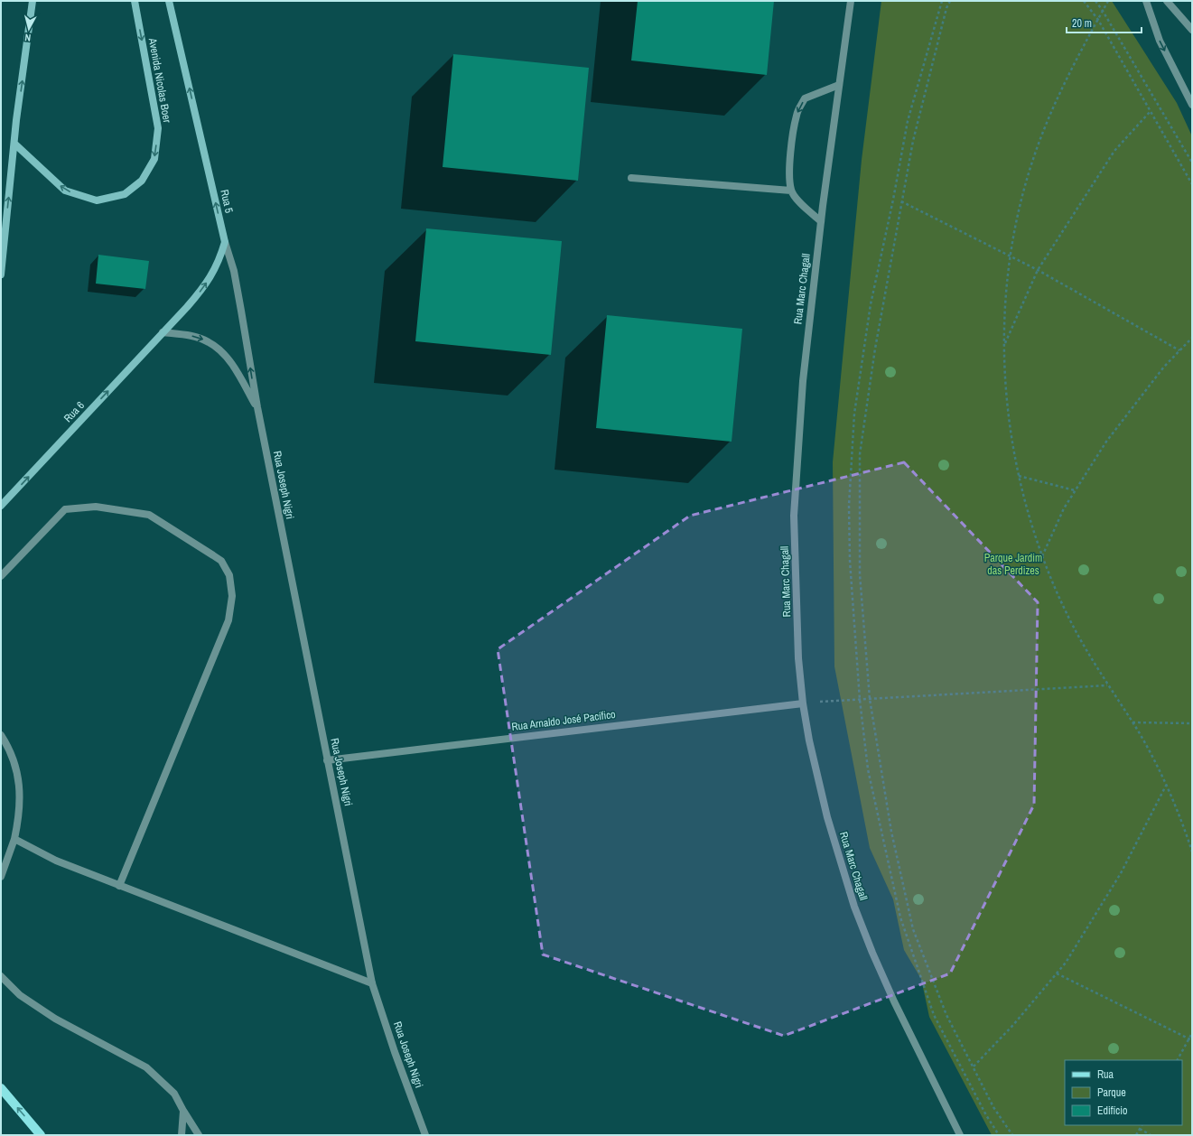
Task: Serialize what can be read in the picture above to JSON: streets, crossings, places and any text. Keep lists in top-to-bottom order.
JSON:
{
  "streets": {
    "street": [
      "Avenida Nicolas Boer",
      "Rua 5",
      "Rua Marc Chagall",
      "Rua 6",
      "Rua Joseph Nigri",
      "Rua Arnaldo José Pacífico"
    ]
  },
  "crossings": [
    ["Rua 5", "Rua 6"],
    ["Rua 5", "Rua Joseph Nigri"],
    ["Rua Marc Chagall", "Rua Arnaldo José Pacífico"],
    ["Rua Joseph Nigri", "Rua Arnaldo José Pacífico"]
  ],
  "one_way": ["Rua 5", "Rua 6"],
  "parks": ["Parque Jardim das Perdizes"],
  "legend": ["Rua", "Parque", "Edifício"],
  "scale_bar": "20 m",
  "north": "bottom"
}
